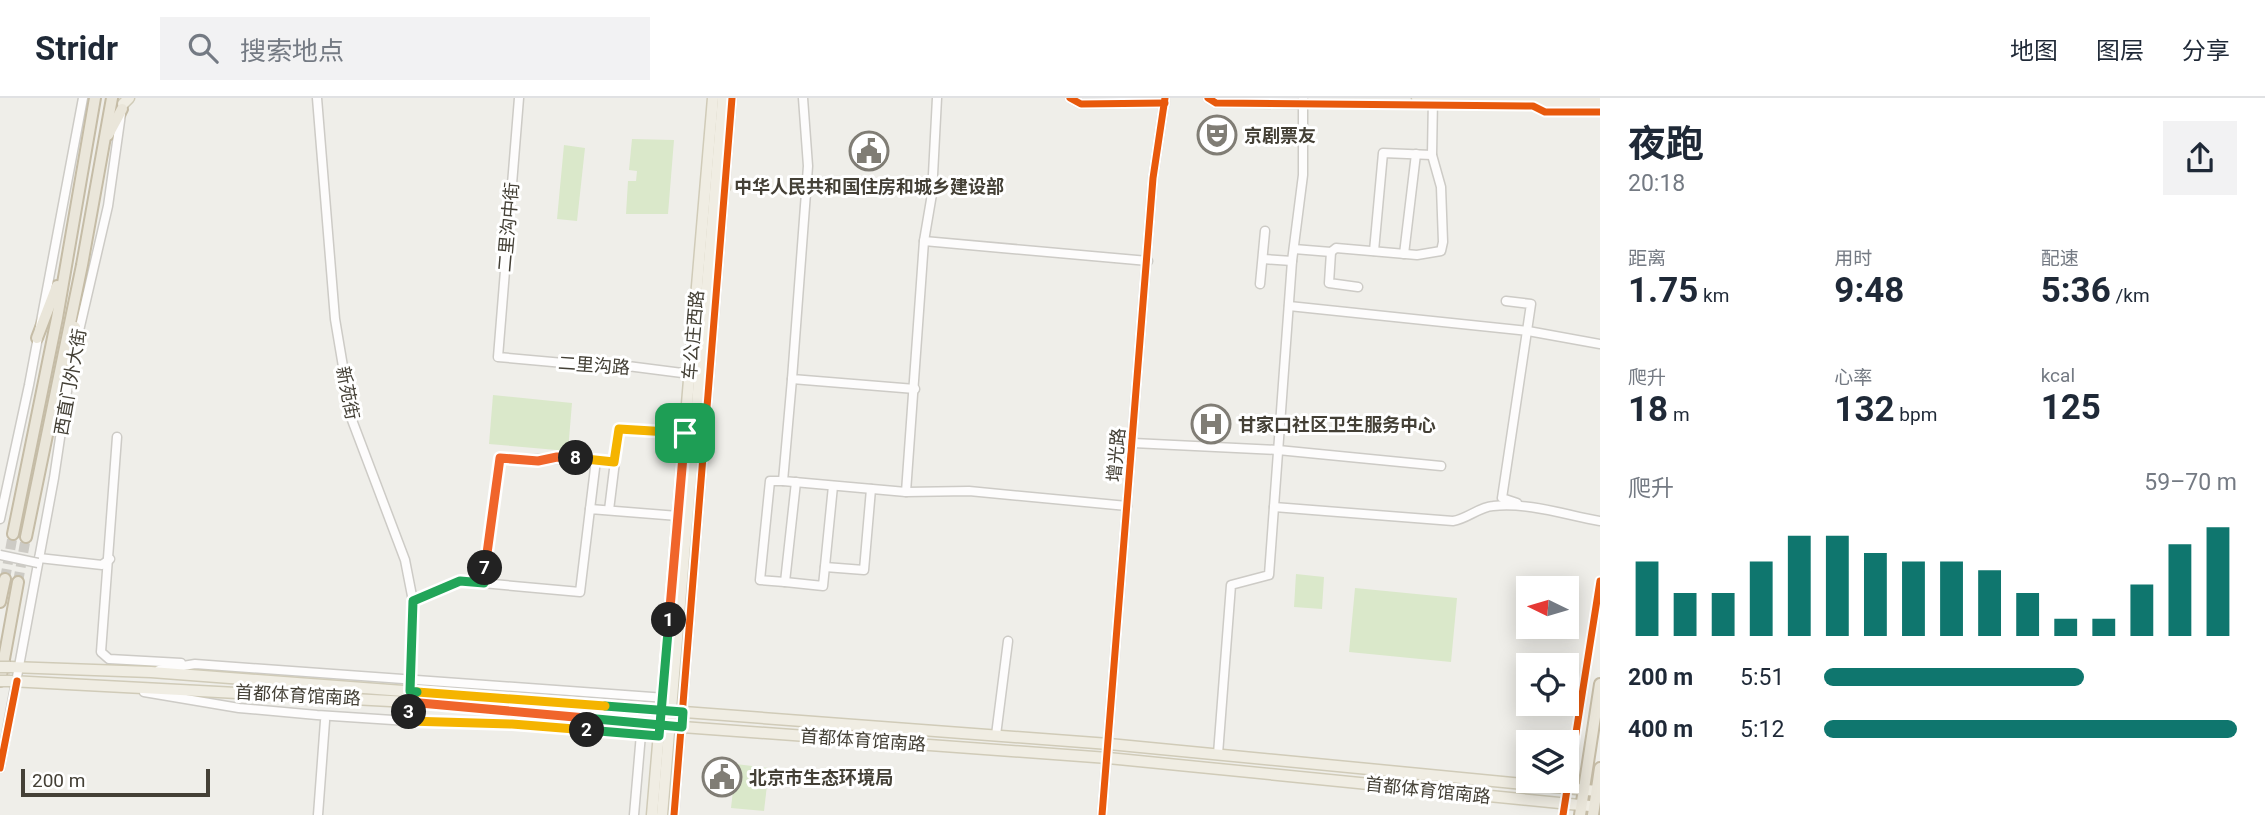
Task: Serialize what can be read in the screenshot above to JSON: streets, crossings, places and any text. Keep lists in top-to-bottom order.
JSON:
{
  "streets": {
    "highway": ["西直门外大街"],
    "main road": ["车公庄西路", "首都体育馆南路"],
    "street": [
      "二里沟中街",
      "二里沟路",
      "新苑街",
      "增光路"
    ]
  },
  "crossings": [
    ["二里沟中街", "二里沟路"],
    ["车公庄西路", "二里沟路"],
    ["车公庄西路", "首都体育馆南路"],
    ["西直门外大街", "首都体育馆南路"],
    ["新苑街", "首都体育馆南路"],
    ["增光路", "首都体育馆南路"]
  ],
  "places": {
    "theatre": ["京剧票友"],
    "public building": ["中华人民共和国住房和城乡建设部", "北京市生态环境局"],
    "hospital": ["甘家口社区卫生服务中心"]
  },
  "scale_bar": "200 m",
  "north": "left",
  "page": {
    "header": "Stridr",
    "search": "搜索地点",
    "nav": ["地图", "图层", "分享"],
    "heading": ["夜跑", "20:18"],
    "stats": [
      ["距离", "1.75 km"],
      ["用时", "9:48"],
      ["配速", "5:36 /km"],
      ["爬升", "18 m"],
      ["心率", "132 bpm"],
      ["kcal", "125"]
    ],
    "pins": [
      "8",
      "7",
      "1",
      "3",
      "2"
    ],
    "chart": ["爬升", "59–70 m"],
    "list": [
      {
        "name": "200 m",
        "note": "5:51"
      },
      {
        "name": "400 m",
        "note": "5:12"
      }
    ],
    "scale": "200 m"
  }
}
